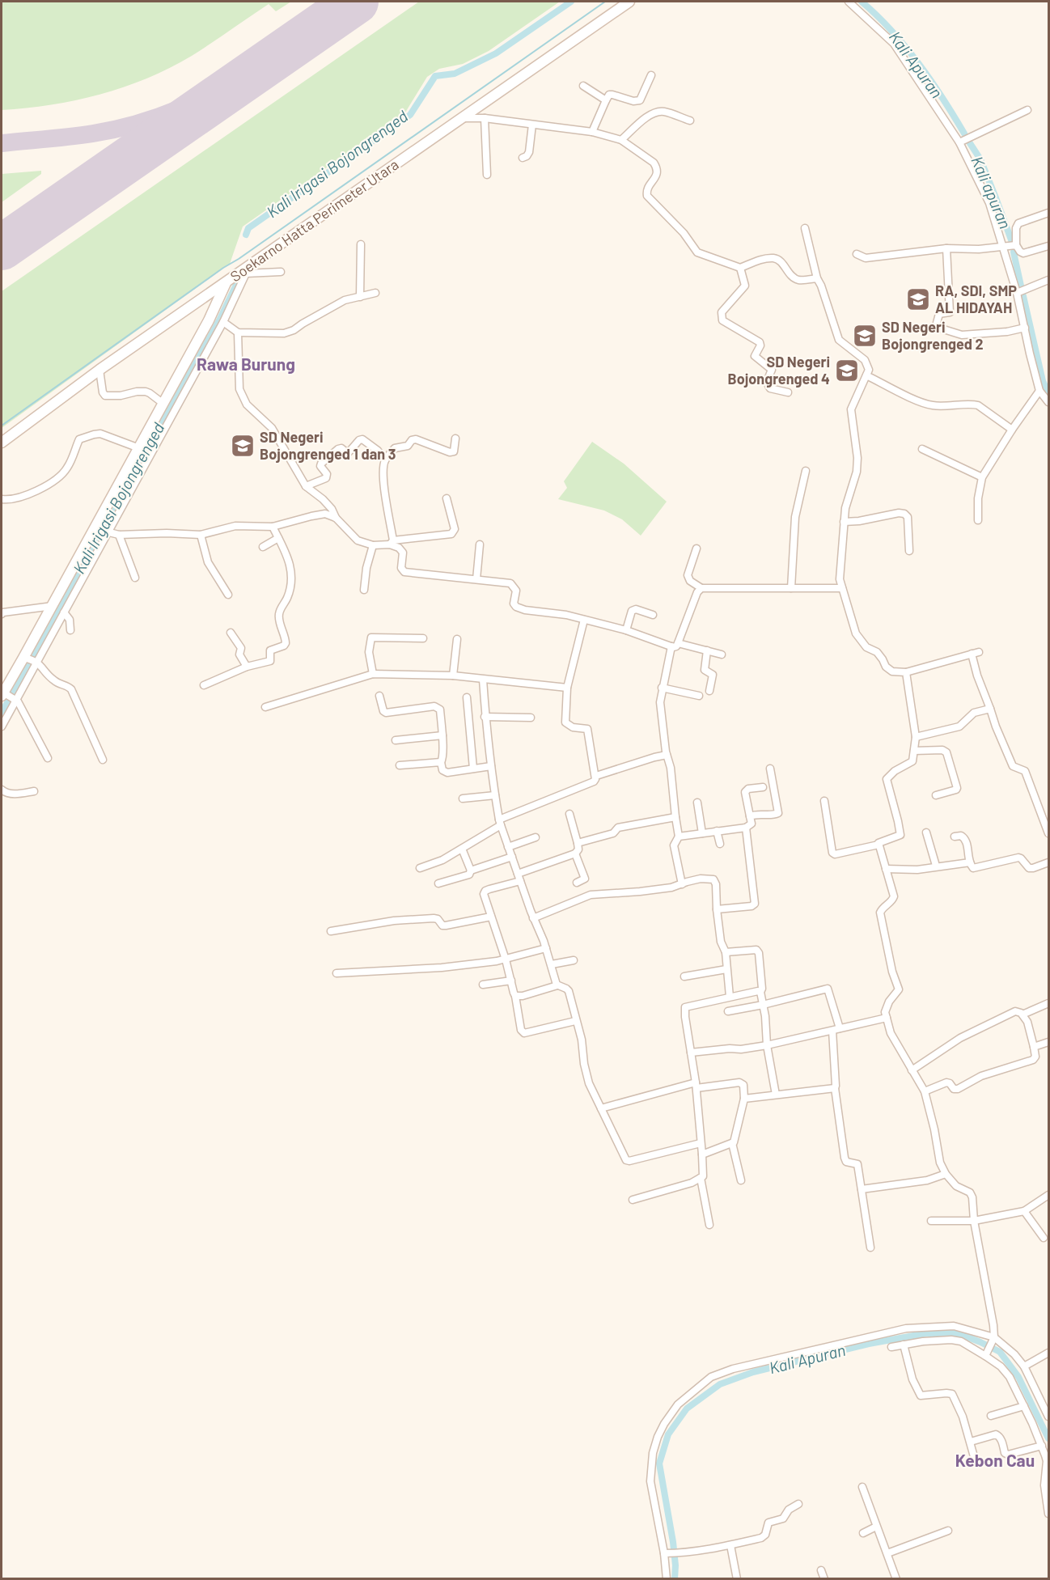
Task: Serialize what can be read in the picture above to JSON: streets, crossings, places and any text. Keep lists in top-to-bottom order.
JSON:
{
  "streets": {
    "main road": ["Soekarno Hatta Perimeter Utara"]
  },
  "districts": ["Rawa Burung", "Kebon Cau"],
  "water": ["Kali Apuran", "Kali Irigasi Bojongrenged", "Kali apuran"],
  "places": {
    "school or university": [
      "RA, SDI, SMP AL HIDAYAH",
      "SD Negeri Bojongrenged 2",
      "SD Negeri Bojongrenged 4",
      "SD Negeri Bojongrenged 1 dan 3"
    ]
  }
}
